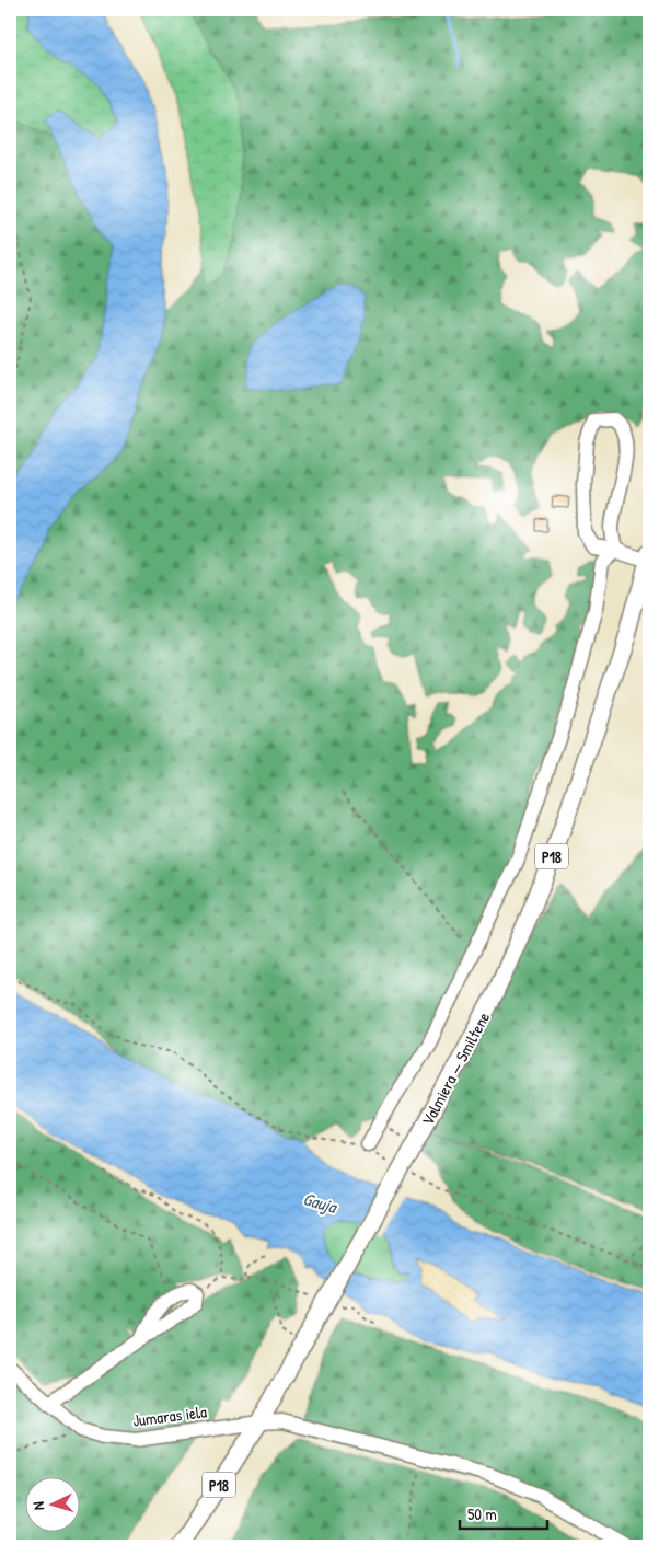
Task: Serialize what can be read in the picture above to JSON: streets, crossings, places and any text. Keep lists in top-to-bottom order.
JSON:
{
  "streets": {
    "main road": ["P18", "Valmiera — Smiltene"],
    "street": ["Jumaras iela"]
  },
  "crossings": [
    ["Valmiera — Smiltene", "Jumaras iela"]
  ],
  "water": ["Gauja"],
  "scale_bar": "50 m",
  "north": "left"
}
